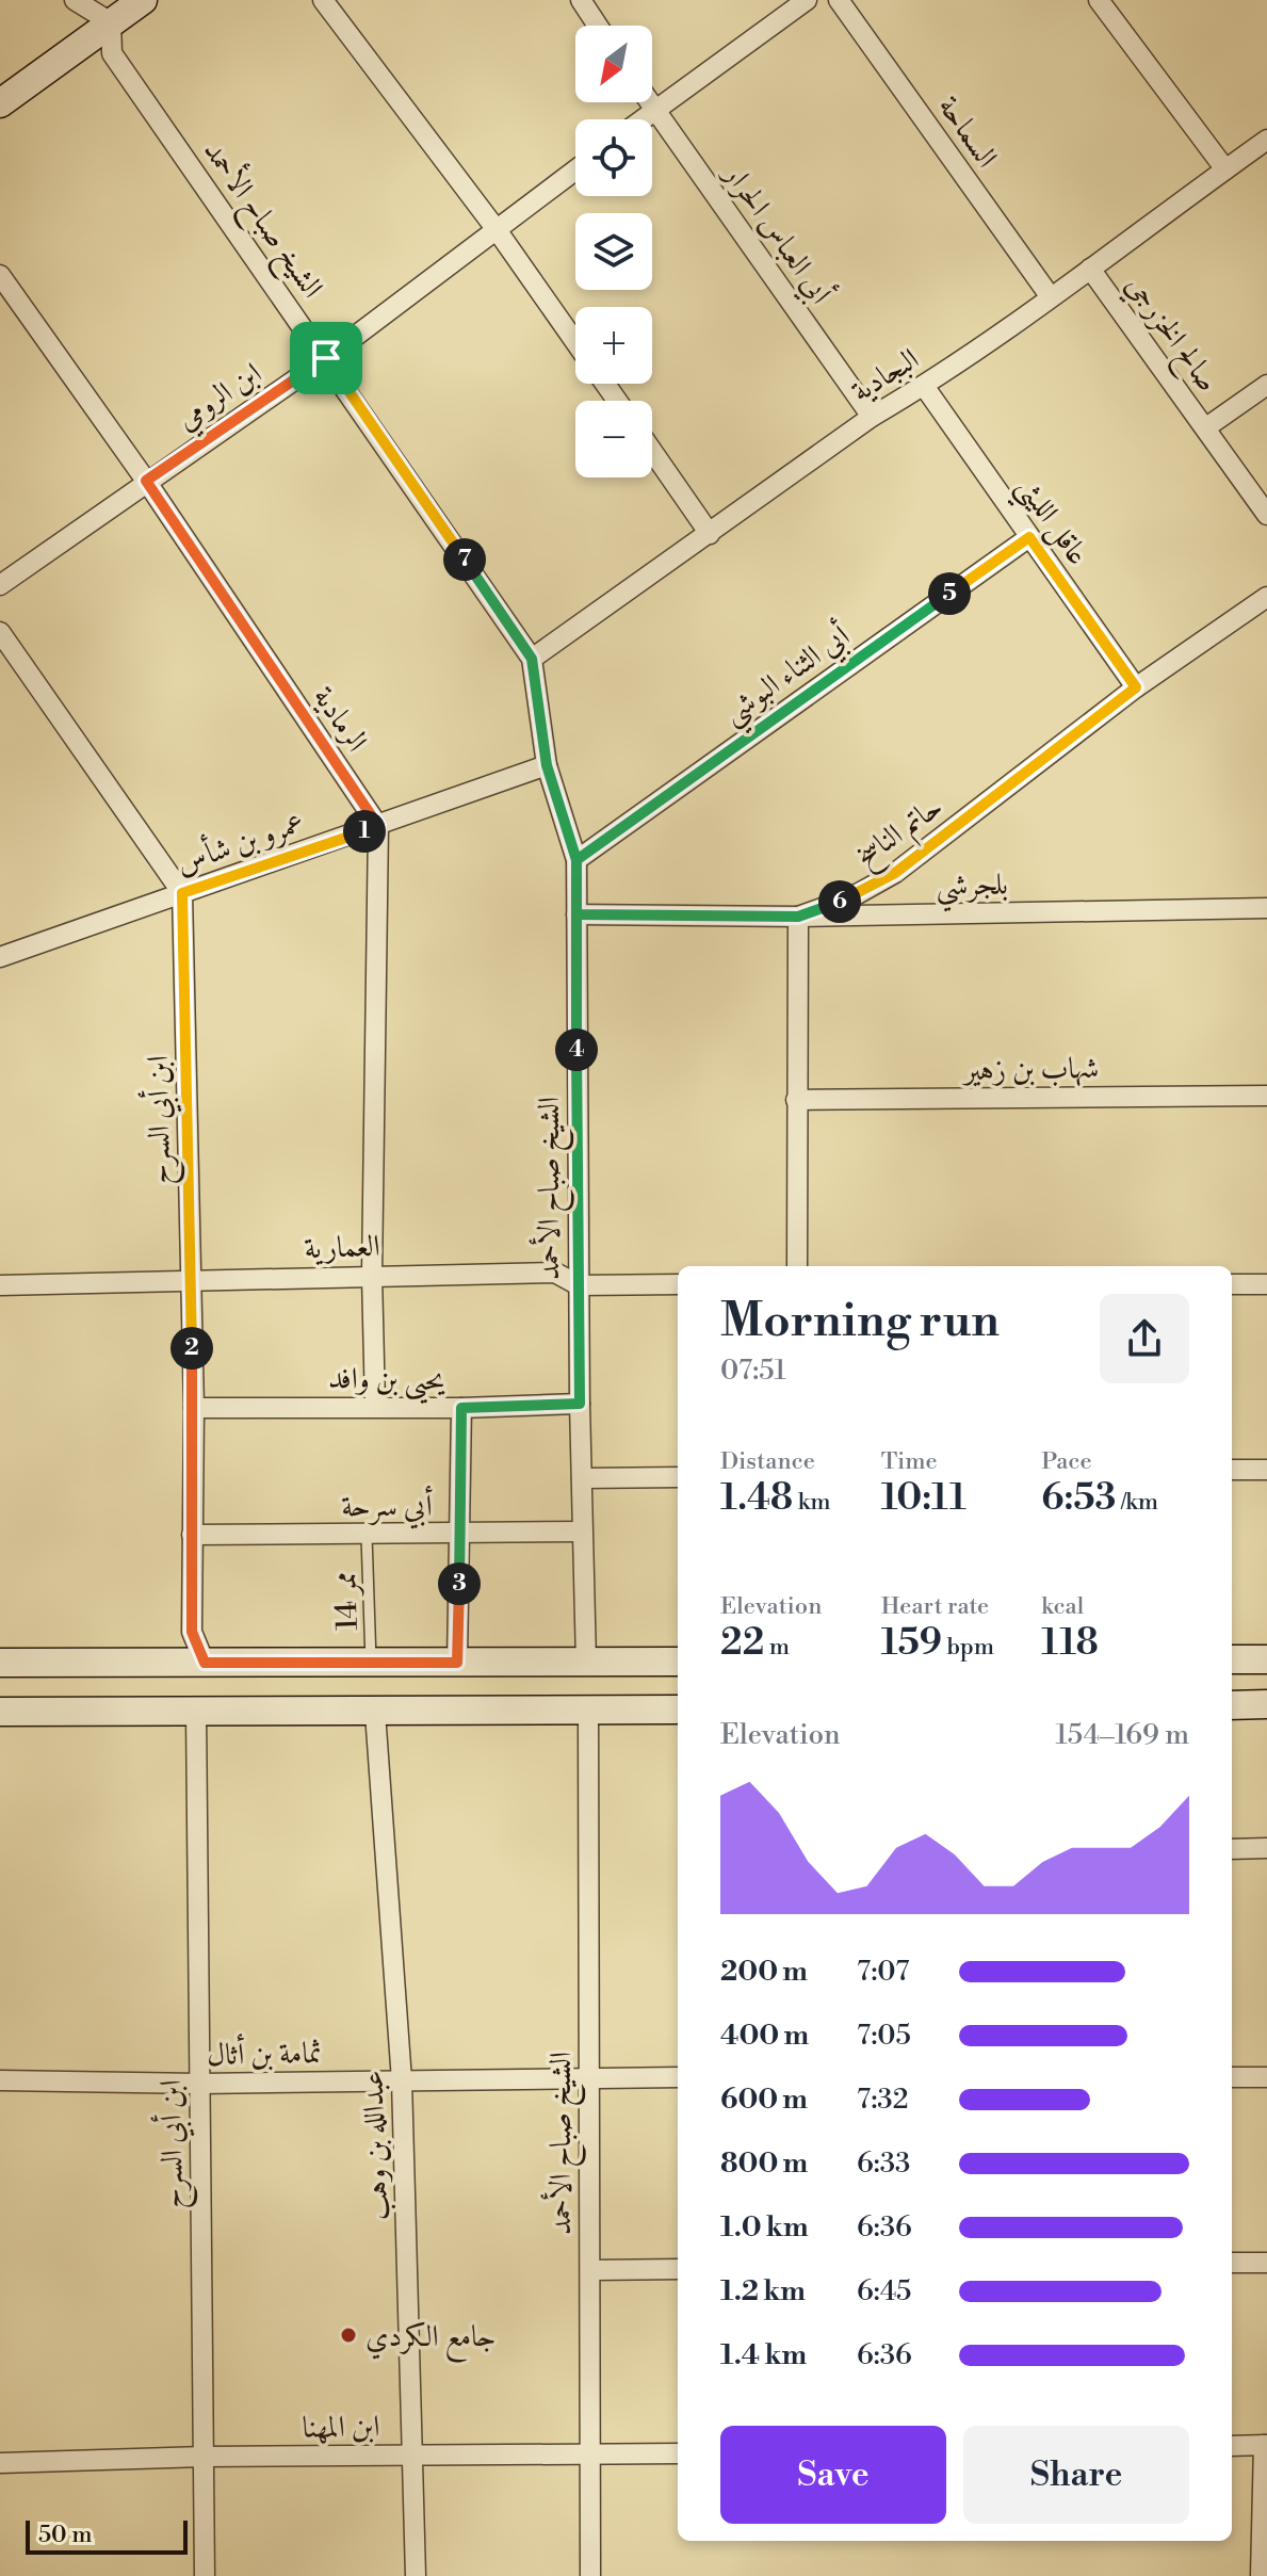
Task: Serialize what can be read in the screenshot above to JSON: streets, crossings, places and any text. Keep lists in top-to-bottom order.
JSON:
{
  "streets": {
    "street": [
      "السماحة",
      "الشيخ صباح الأحمد",
      "أبي العباس الحرار",
      "صالح الخزرجي",
      "البجادية",
      "ابن الرومي",
      "عاقل الليثي",
      "أبي الثناء البوشي",
      "الرمادية",
      "حاتم الناسخ",
      "عمرو بن شأس",
      "بلجرشي",
      "شهاب بن زهير",
      "ابن أبي السرح",
      "العمارية",
      "يحيى بن وافد",
      "أبي سرحة",
      "ثمامة بن أثال",
      "عبدالله بن وهب",
      "ابن المهنا"
    ],
    "lane": ["ممر 14"]
  },
  "crossings": [
    ["السماحة", "البجادية"],
    ["الشيخ صباح الأحمد", "البجادية"],
    ["الشيخ صباح الأحمد", "ابن الرومي"],
    ["الشيخ صباح الأحمد", "أبي الثناء البوشي"],
    ["الشيخ صباح الأحمد", "عمرو بن شأس"],
    ["الشيخ صباح الأحمد", "بلجرشي"],
    ["الشيخ صباح الأحمد", "العمارية"],
    ["الشيخ صباح الأحمد", "يحيى بن وافد"],
    ["الشيخ صباح الأحمد", "أبي سرحة"],
    ["الشيخ صباح الأحمد", "ثمامة بن أثال"],
    ["الشيخ صباح الأحمد", "ابن المهنا"],
    ["أبي العباس الحرار", "البجادية"],
    ["صالح الخزرجي", "البجادية"],
    ["البجادية", "عاقل الليثي"],
    ["ابن الرومي", "الرمادية"],
    ["عاقل الليثي", "أبي الثناء البوشي"],
    ["عاقل الليثي", "حاتم الناسخ"],
    ["الرمادية", "عمرو بن شأس"],
    ["حاتم الناسخ", "بلجرشي"],
    ["عمرو بن شأس", "ابن أبي السرح"],
    ["ابن أبي السرح", "العمارية"],
    ["ابن أبي السرح", "يحيى بن وافد"],
    ["ابن أبي السرح", "أبي سرحة"],
    ["ابن أبي السرح", "ثمامة بن أثال"],
    ["ابن أبي السرح", "ابن المهنا"],
    ["أبي سرحة", "ممر 14"],
    ["ثمامة بن أثال", "عبدالله بن وهب"],
    ["عبدالله بن وهب", "ابن المهنا"]
  ],
  "places": ["جامع الكردي"],
  "scale_bar": "50 m",
  "north": "bottom left",
  "page": {
    "map_buttons": ["+", "−"],
    "pins": [
      "7",
      "5",
      "1",
      "6",
      "4",
      "2",
      "3"
    ],
    "heading": ["Morning run", "07:51"],
    "stats": [
      ["Distance", "1.48 km"],
      ["Time", "10:11"],
      ["Pace", "6:53 /km"],
      ["Elevation", "22 m"],
      ["Heart rate", "159 bpm"],
      ["kcal", "118"]
    ],
    "chart": ["Elevation", "154–169 m"],
    "list": [
      {
        "name": "200 m",
        "note": "7:07"
      },
      {
        "name": "400 m",
        "note": "7:05"
      },
      {
        "name": "600 m",
        "note": "7:32"
      },
      {
        "name": "800 m",
        "note": "6:33"
      },
      {
        "name": "1.0 km",
        "note": "6:36"
      },
      {
        "name": "1.2 km",
        "note": "6:45"
      },
      {
        "name": "1.4 km",
        "note": "6:36"
      }
    ],
    "buttons": ["Save", "Share"],
    "scale": "50 m"
  }
}
